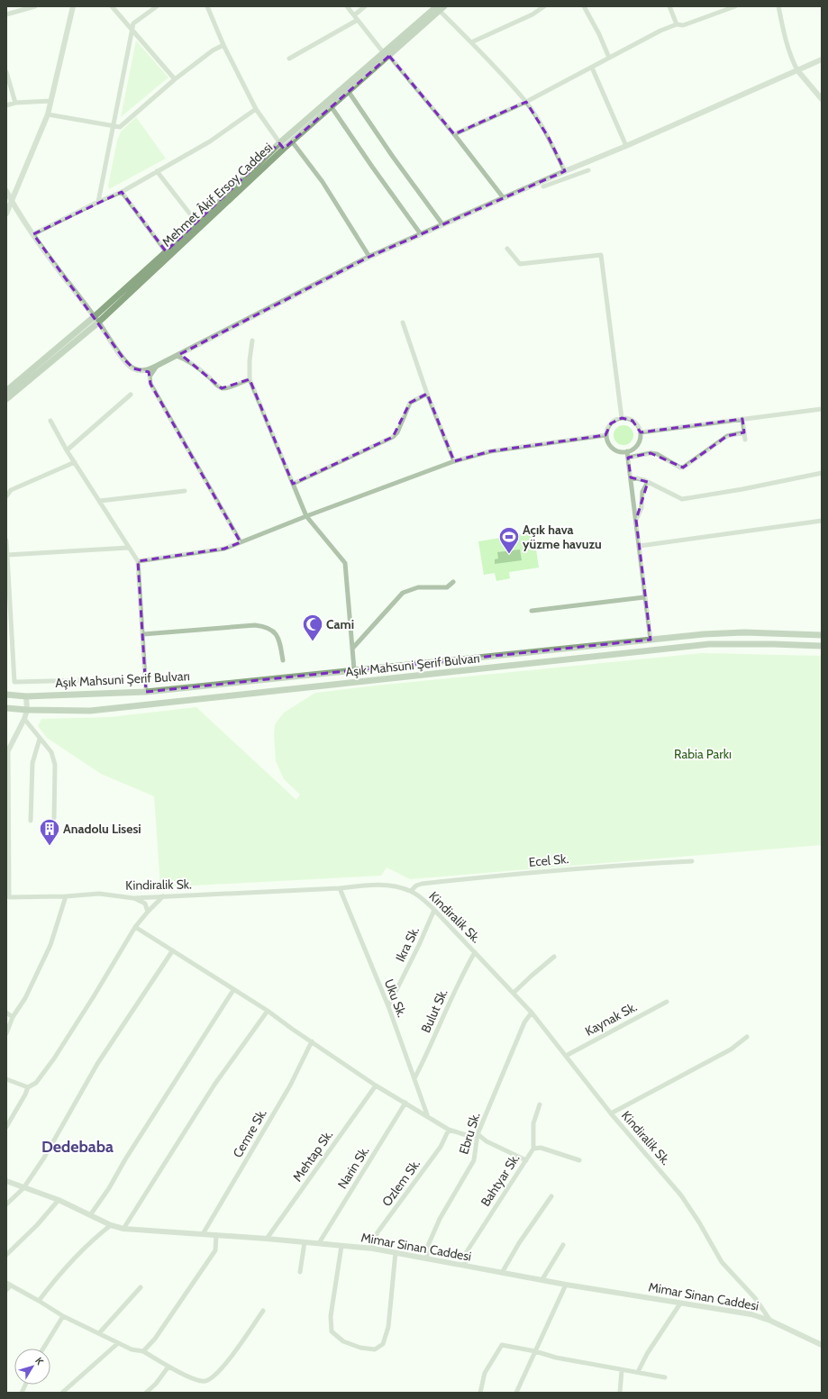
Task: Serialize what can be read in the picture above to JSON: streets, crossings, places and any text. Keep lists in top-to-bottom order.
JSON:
{
  "streets": {
    "main road": ["Mehmet Âkif Ersoy Caddesi", "Aşık Mahsuni Şerif Bulvarı"],
    "street": [
      "Ecel Sk.",
      "Kindiralik Sk.",
      "Ikra Sk.",
      "Uku Sk.",
      "Bulut Sk.",
      "Kaynak Sk.",
      "Cemre Sk.",
      "Ebru Sk.",
      "Mehtap Sk.",
      "Narin Sk.",
      "Bahtyar Sk.",
      "Ozlem Sk.",
      "Mimar Sinan Caddesi"
    ]
  },
  "crossings": [
    ["Ecel Sk.", "Kindiralik Sk."],
    ["Kindiralik Sk.", "Ikra Sk."],
    ["Kindiralik Sk.", "Uku Sk."],
    ["Kindiralik Sk.", "Bulut Sk."],
    ["Kindiralik Sk.", "Kaynak Sk."],
    ["Kindiralik Sk.", "Ebru Sk."],
    ["Kindiralik Sk.", "Mimar Sinan Caddesi"],
    ["Ikra Sk.", "Uku Sk."],
    ["Uku Sk.", "Bulut Sk."],
    ["Cemre Sk.", "Mimar Sinan Caddesi"],
    ["Ebru Sk.", "Mimar Sinan Caddesi"],
    ["Mehtap Sk.", "Mimar Sinan Caddesi"],
    ["Narin Sk.", "Mimar Sinan Caddesi"],
    ["Bahtyar Sk.", "Mimar Sinan Caddesi"],
    ["Ozlem Sk.", "Mimar Sinan Caddesi"]
  ],
  "districts": ["Dedebaba"],
  "parks": ["Rabia Parkı"],
  "places": {
    "sports": ["Açık hava yüzme havuzu"],
    "mosque": ["Cami"],
    "building": ["Anadolu Lisesi"]
  },
  "north": "top right"
}
